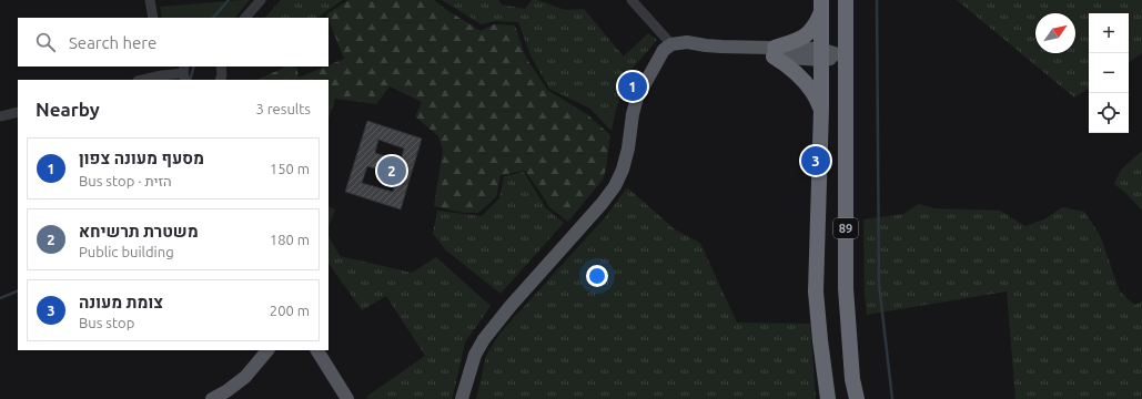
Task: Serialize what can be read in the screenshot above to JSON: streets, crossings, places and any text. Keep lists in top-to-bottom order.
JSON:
{
  "streets": {
    "highway": ["89"]
  },
  "north": "top right",
  "page": {
    "map_buttons": ["+", "−"],
    "search": "Search here",
    "pins": ["1", "3", "2"],
    "heading": ["Nearby", "3 results"],
    "list": [
      {
        "mark": "1",
        "name": "מסעף מעונה צפון",
        "note": "Bus stop · הזית",
        "value": "150 m"
      },
      {
        "mark": "2",
        "name": "משטרת תרשיחא",
        "note": "Public building",
        "value": "180 m"
      },
      {
        "mark": "3",
        "name": "צומת מעונה",
        "note": "Bus stop",
        "value": "200 m"
      }
    ]
  }
}
